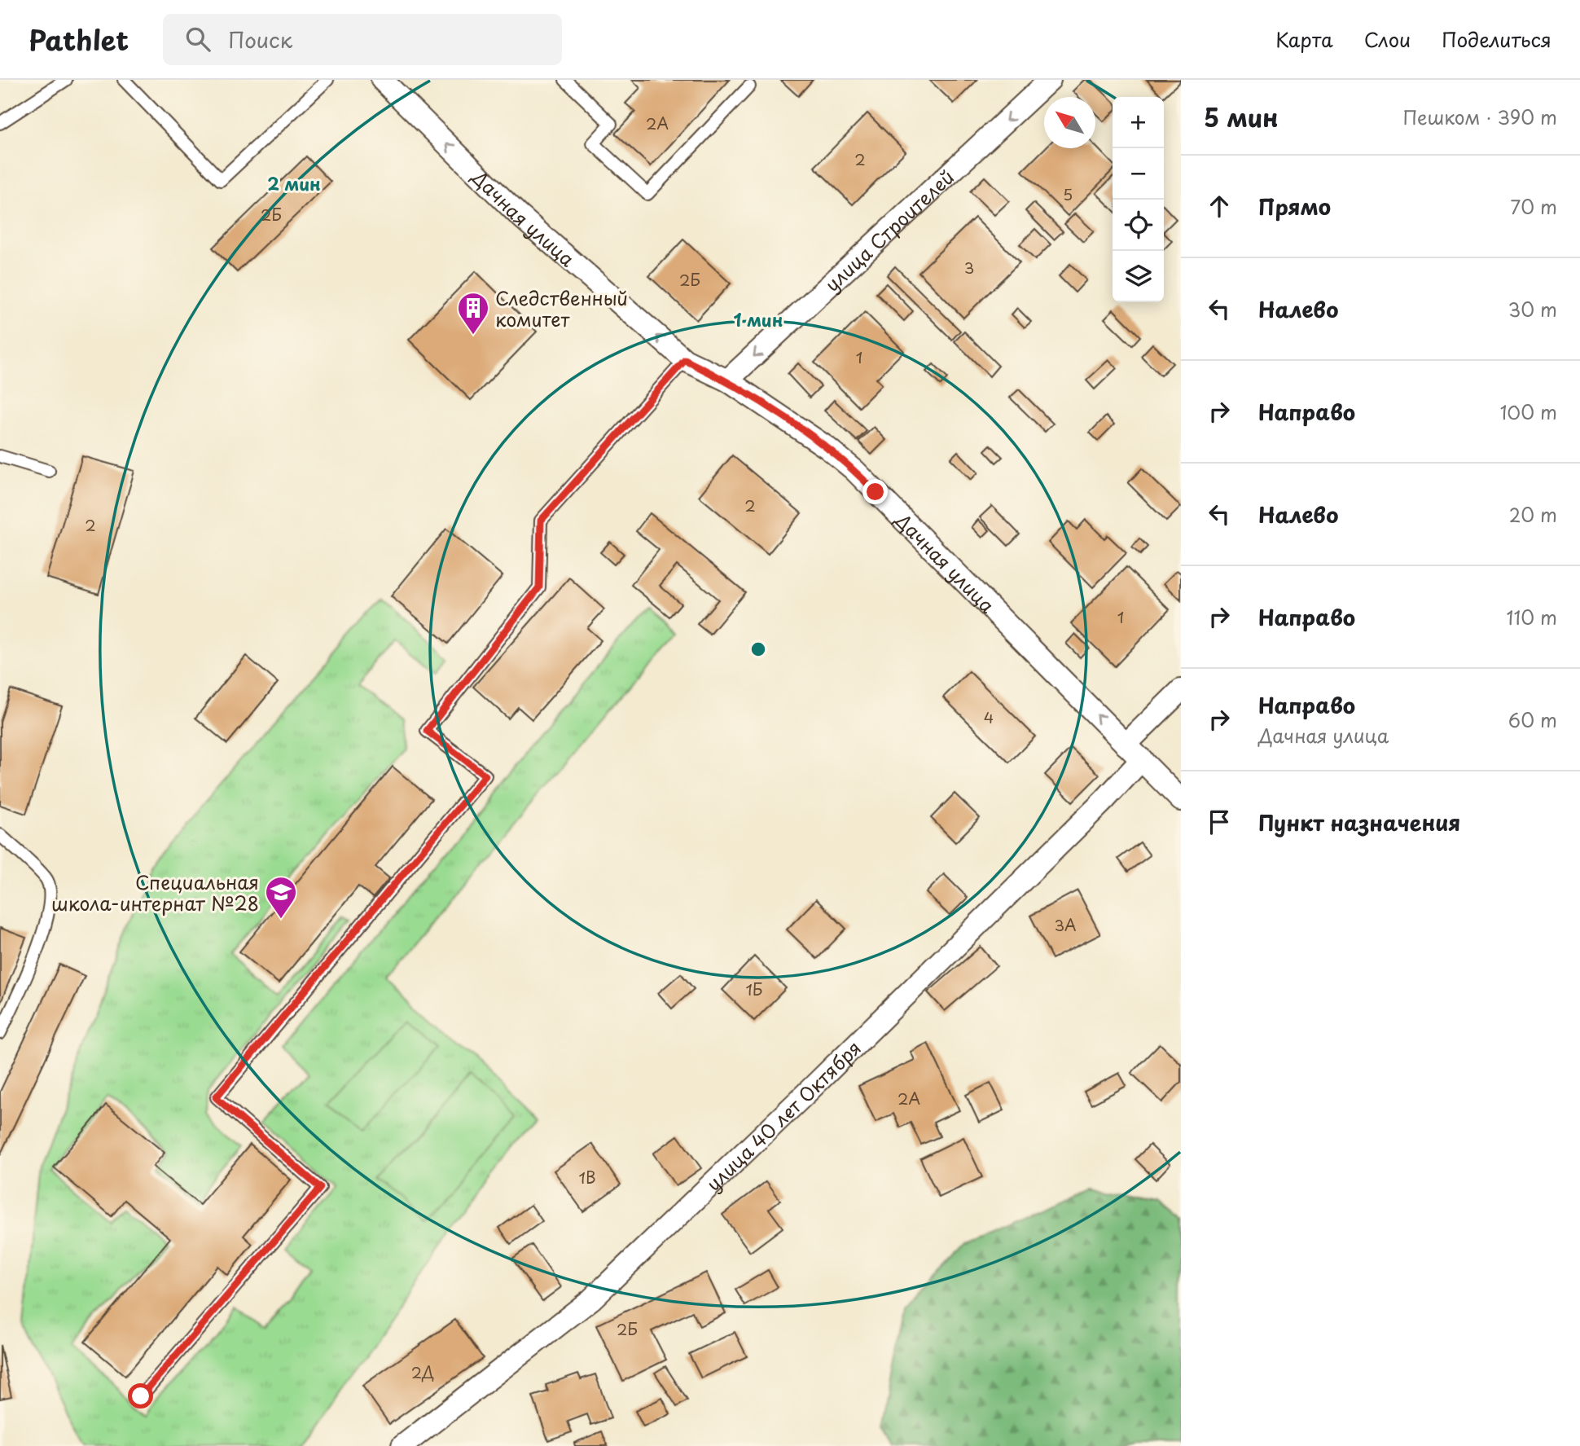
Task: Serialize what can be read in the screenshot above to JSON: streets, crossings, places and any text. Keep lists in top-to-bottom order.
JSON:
{
  "streets": {
    "street": ["Дачная улица", "улица Строителей", "улица 40 лет Октября"]
  },
  "crossings": [
    ["Дачная улица", "улица Строителей"],
    ["Дачная улица", "улица 40 лет Октября"]
  ],
  "one_way": ["Дачная улица", "улица Строителей"],
  "places": {
    "building": ["Следственный комитет"],
    "school or university": ["Специальная школа-интернат №28"]
  },
  "house_numbers": [
    "2А",
    "2",
    "5",
    "2Б",
    "3",
    "2Б",
    "1",
    "2",
    "2",
    "1",
    "4",
    "3А",
    "1Б",
    "2А",
    "1В",
    "2Б",
    "2Д"
  ],
  "north": "top left",
  "page": {
    "header": "Pathlet",
    "search": "Поиск",
    "nav": ["Карта", "Слои", "Поделиться"],
    "heading": ["5 мин", "Пешком · 390 m"],
    "map_buttons": ["+", "−"],
    "list": [
      ["Прямо", "70 m"],
      ["Налево", "30 m"],
      ["Направо", "100 m"],
      ["Налево", "20 m"],
      ["Направо", "110 m"],
      ["Направо", "Дачная улица", "60 m"],
      "Пункт назначения"
    ]
  },
  "rings": ["2 мин", "1 мин"]
}
